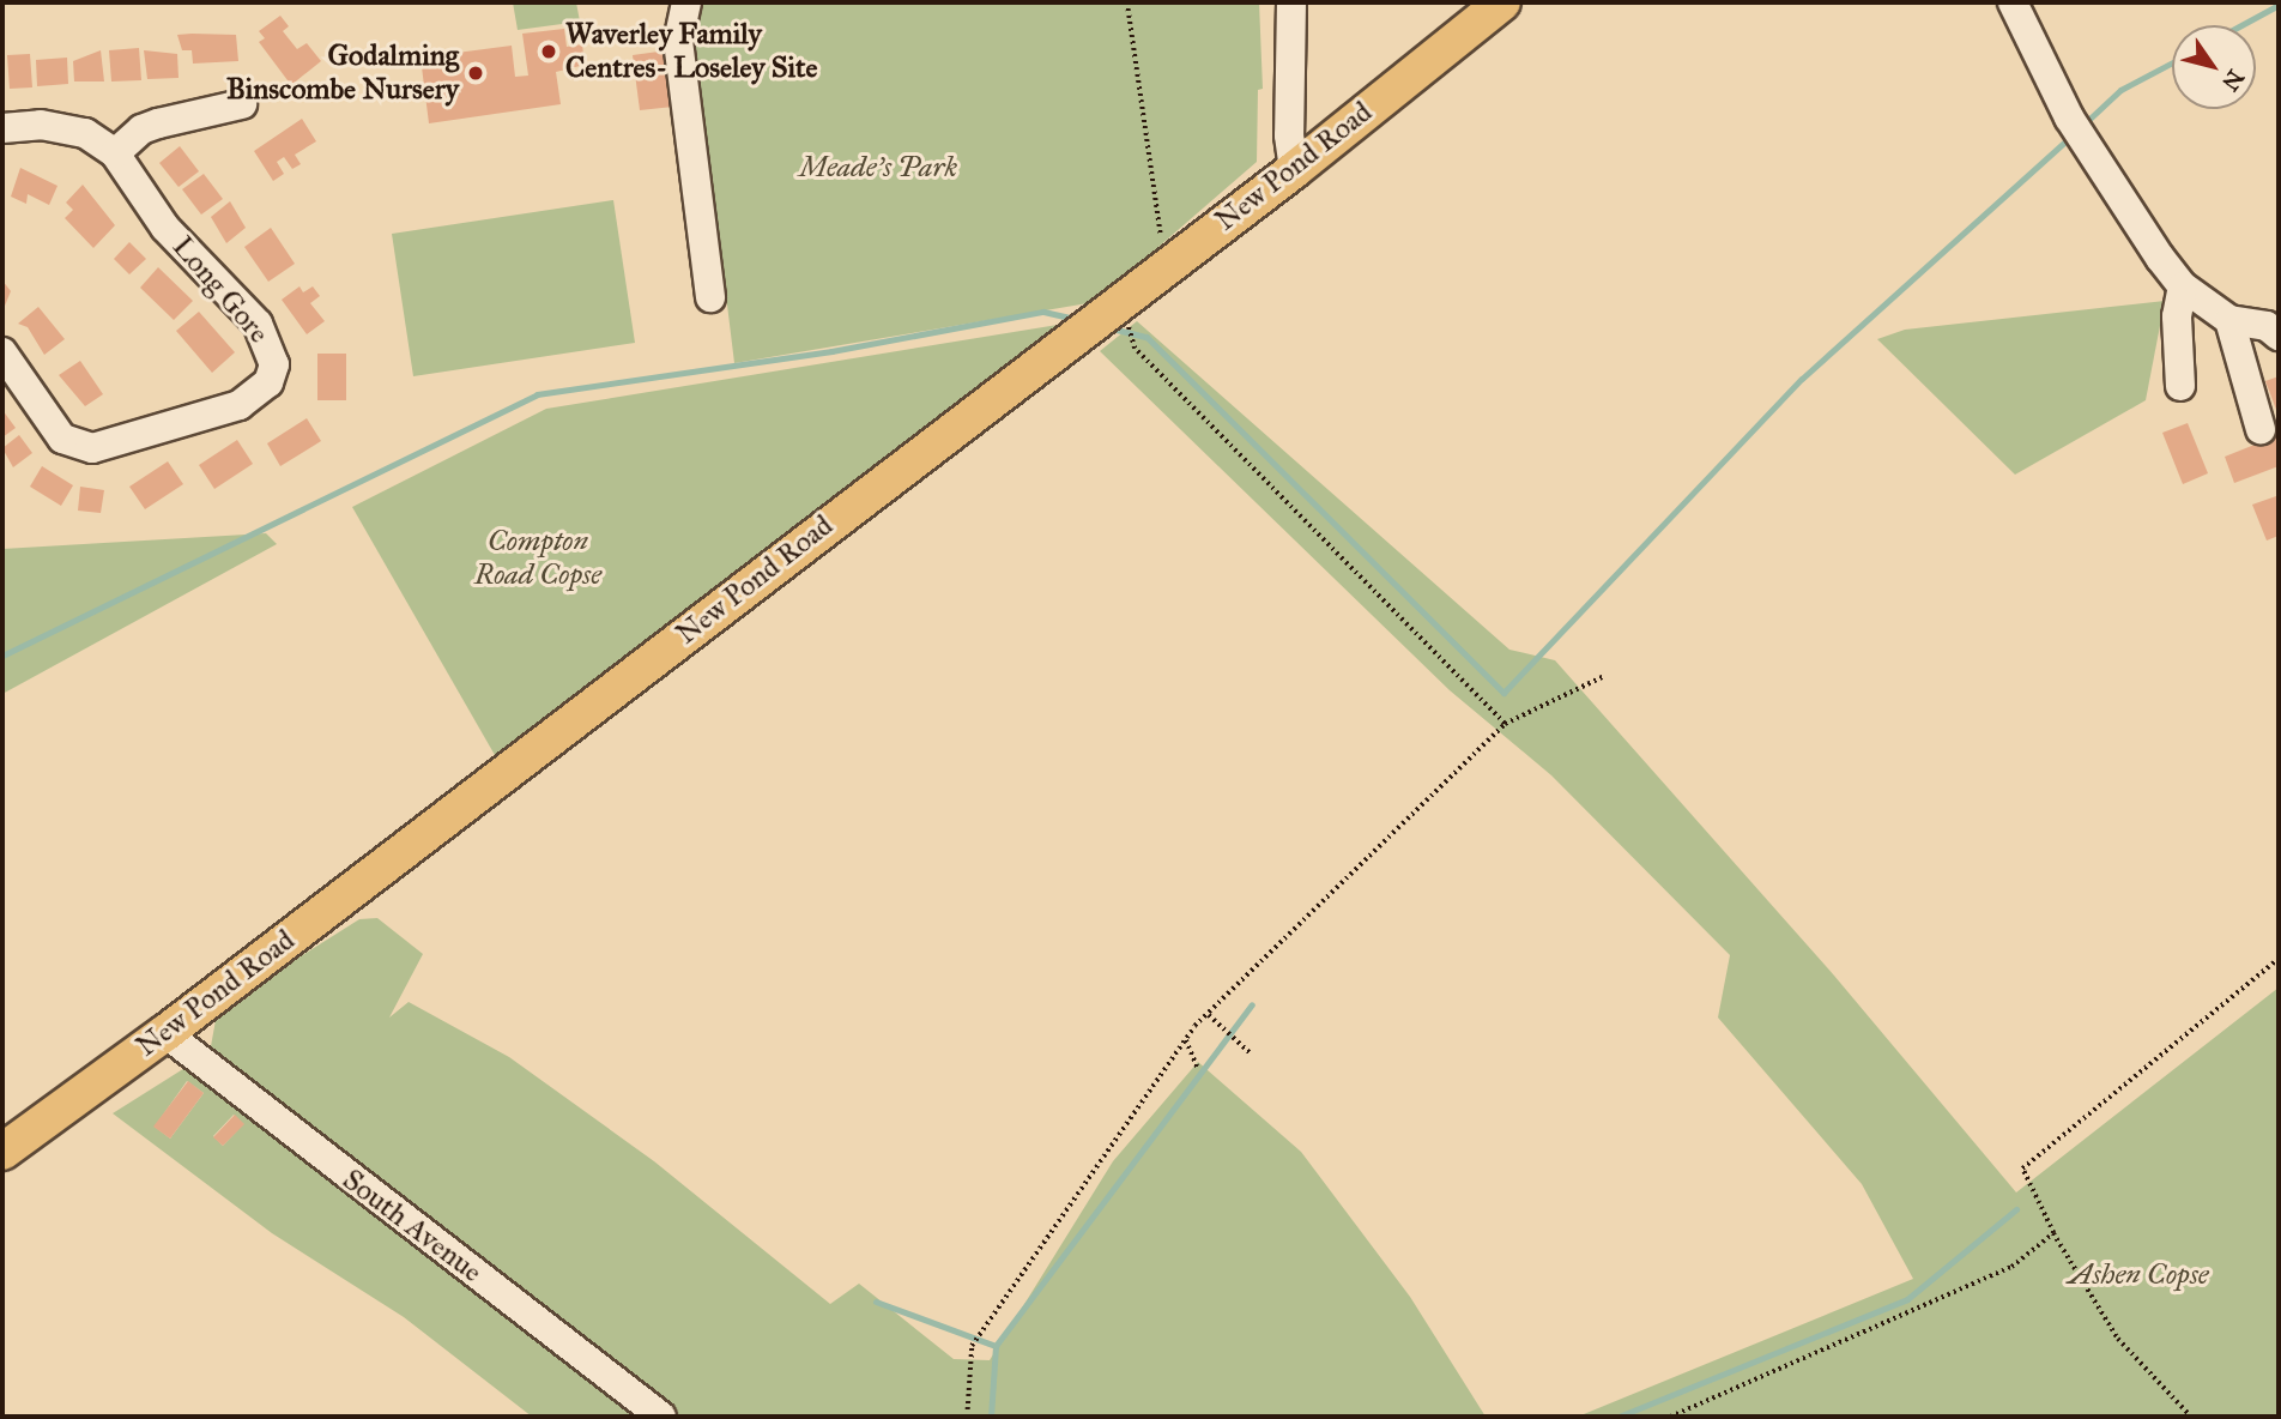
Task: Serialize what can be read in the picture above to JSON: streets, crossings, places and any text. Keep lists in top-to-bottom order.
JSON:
{
  "streets": {
    "main road": ["New Pond Road"],
    "street": ["Long Gore", "South Avenue"]
  },
  "crossings": [
    ["New Pond Road", "South Avenue"]
  ],
  "parks": ["Meade's Park", "Compton Road Copse", "Ashen Copse"],
  "places": ["Waverley Family Centres- Loseley Site", "Godalming Binscombe Nursery"],
  "north": "bottom right"
}
